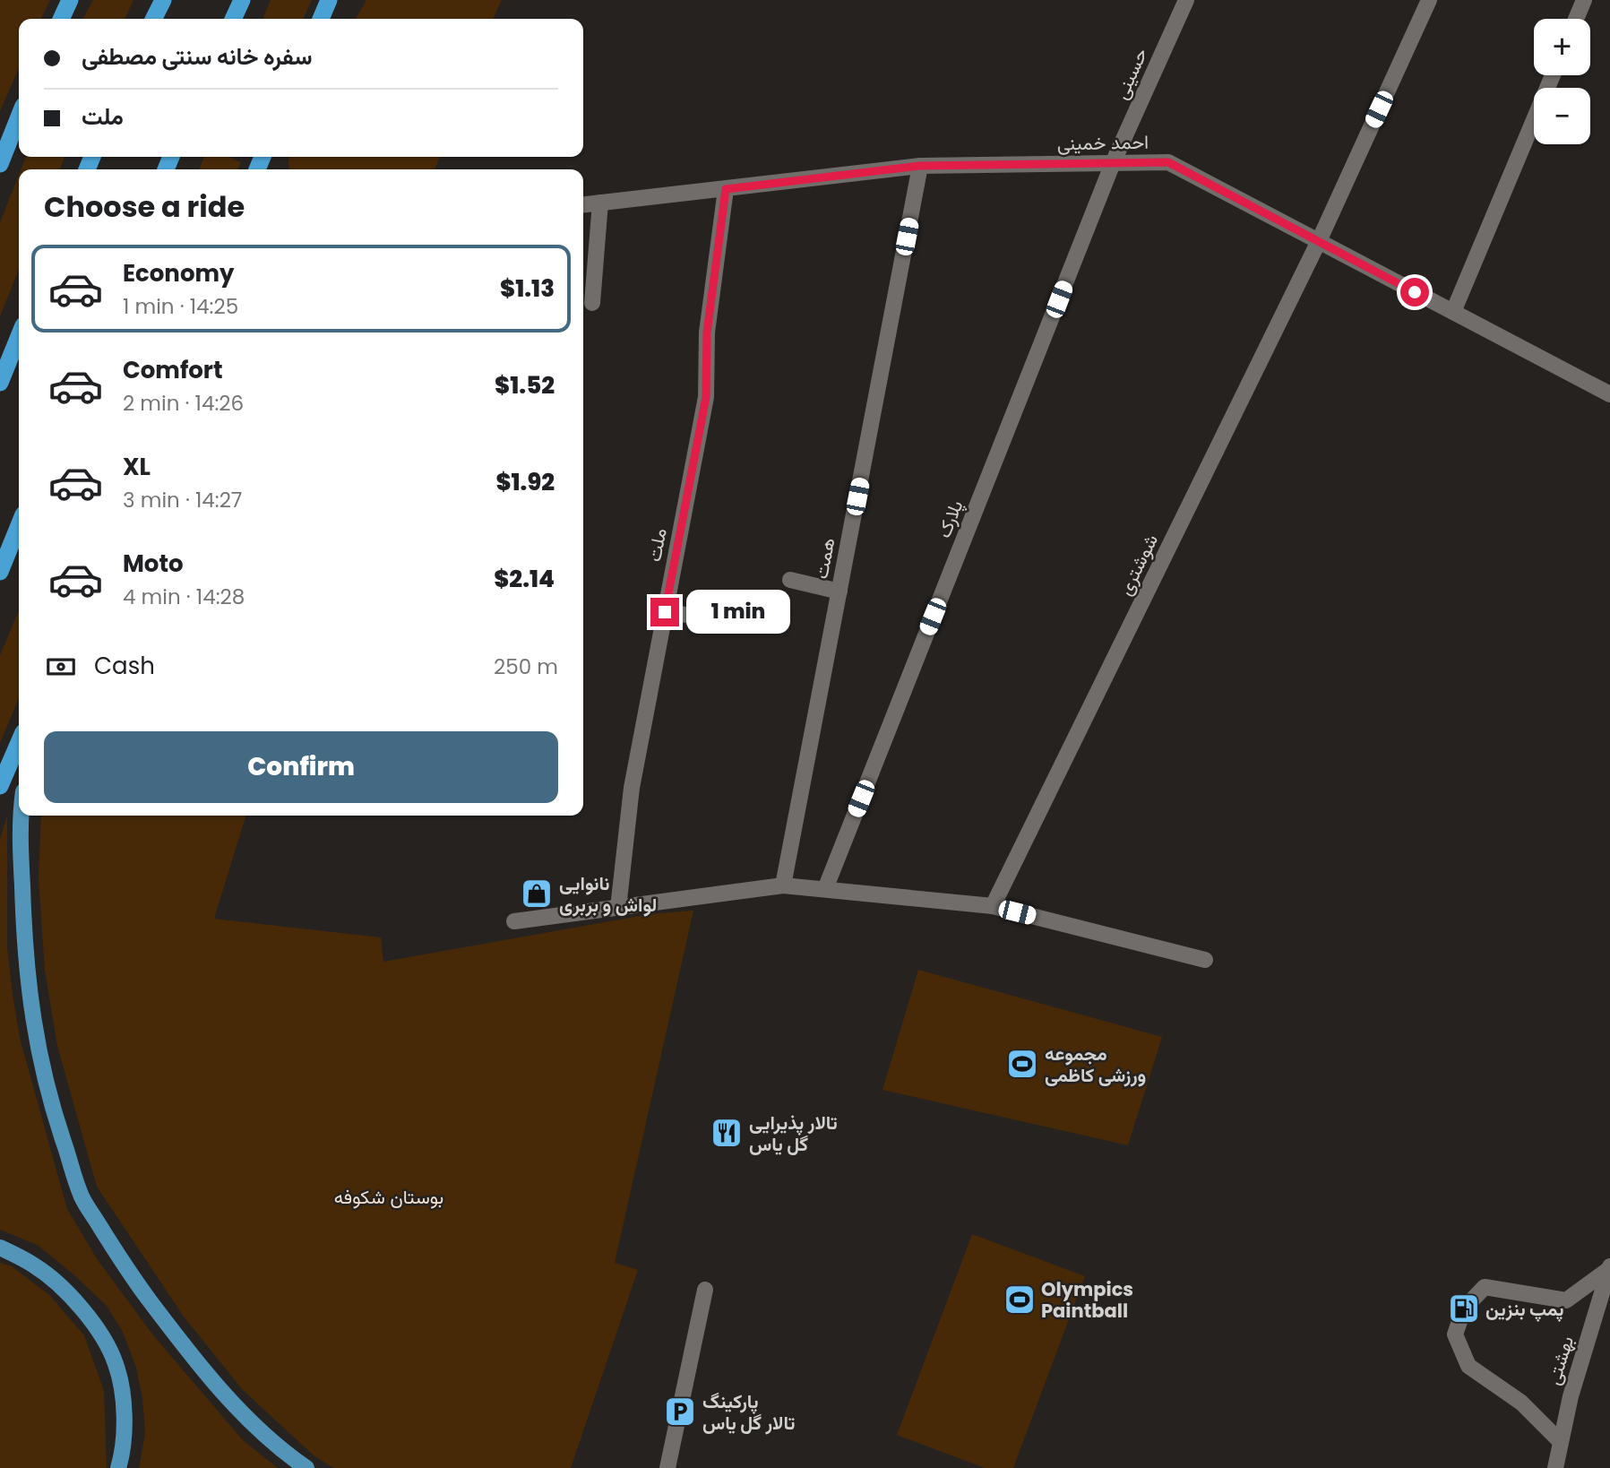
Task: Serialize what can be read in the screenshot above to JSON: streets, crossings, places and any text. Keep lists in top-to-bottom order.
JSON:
{
  "streets": {
    "street": [
      "حسینی",
      "احمد خمینی",
      "پلارک",
      "ملت",
      "همت",
      "شوشتری",
      "بهشتی"
    ]
  },
  "crossings": [
    ["حسینی", "احمد خمینی"],
    ["حسینی", "پلارک"],
    ["احمد خمینی", "پلارک"],
    ["احمد خمینی", "ملت"],
    ["احمد خمینی", "همت"],
    ["احمد خمینی", "شوشتری"]
  ],
  "parks": ["بوستان شکوفه"],
  "places": {
    "shop": ["نانوایی لواش و بربری"],
    "sports": ["مجموعه ورزشی کاظمی", "Olympics Paintball"],
    "restaurant": ["تالار پذیرایی گل یاس"],
    "fuel station": ["پمپ بنزین"],
    "parking": ["پارکینگ تالار گل یاس"]
  },
  "page": {
    "map_buttons": ["+", "−"],
    "banner": ["سفره خانه سنتی مصطفی", "ملت"],
    "heading": "Choose a ride",
    "list": [
      {
        "name": "Economy",
        "note": "1 min · 14:25",
        "value": "$1.13"
      },
      {
        "name": "Comfort",
        "note": "2 min · 14:26",
        "value": "$1.52"
      },
      {
        "name": "XL",
        "note": "3 min · 14:27",
        "value": "$1.92"
      },
      {
        "name": "Moto",
        "note": "4 min · 14:28",
        "value": "$2.14"
      }
    ],
    "bubble": "1 min",
    "pay": ["Cash", "250 m"],
    "buttons": "Confirm"
  }
}
